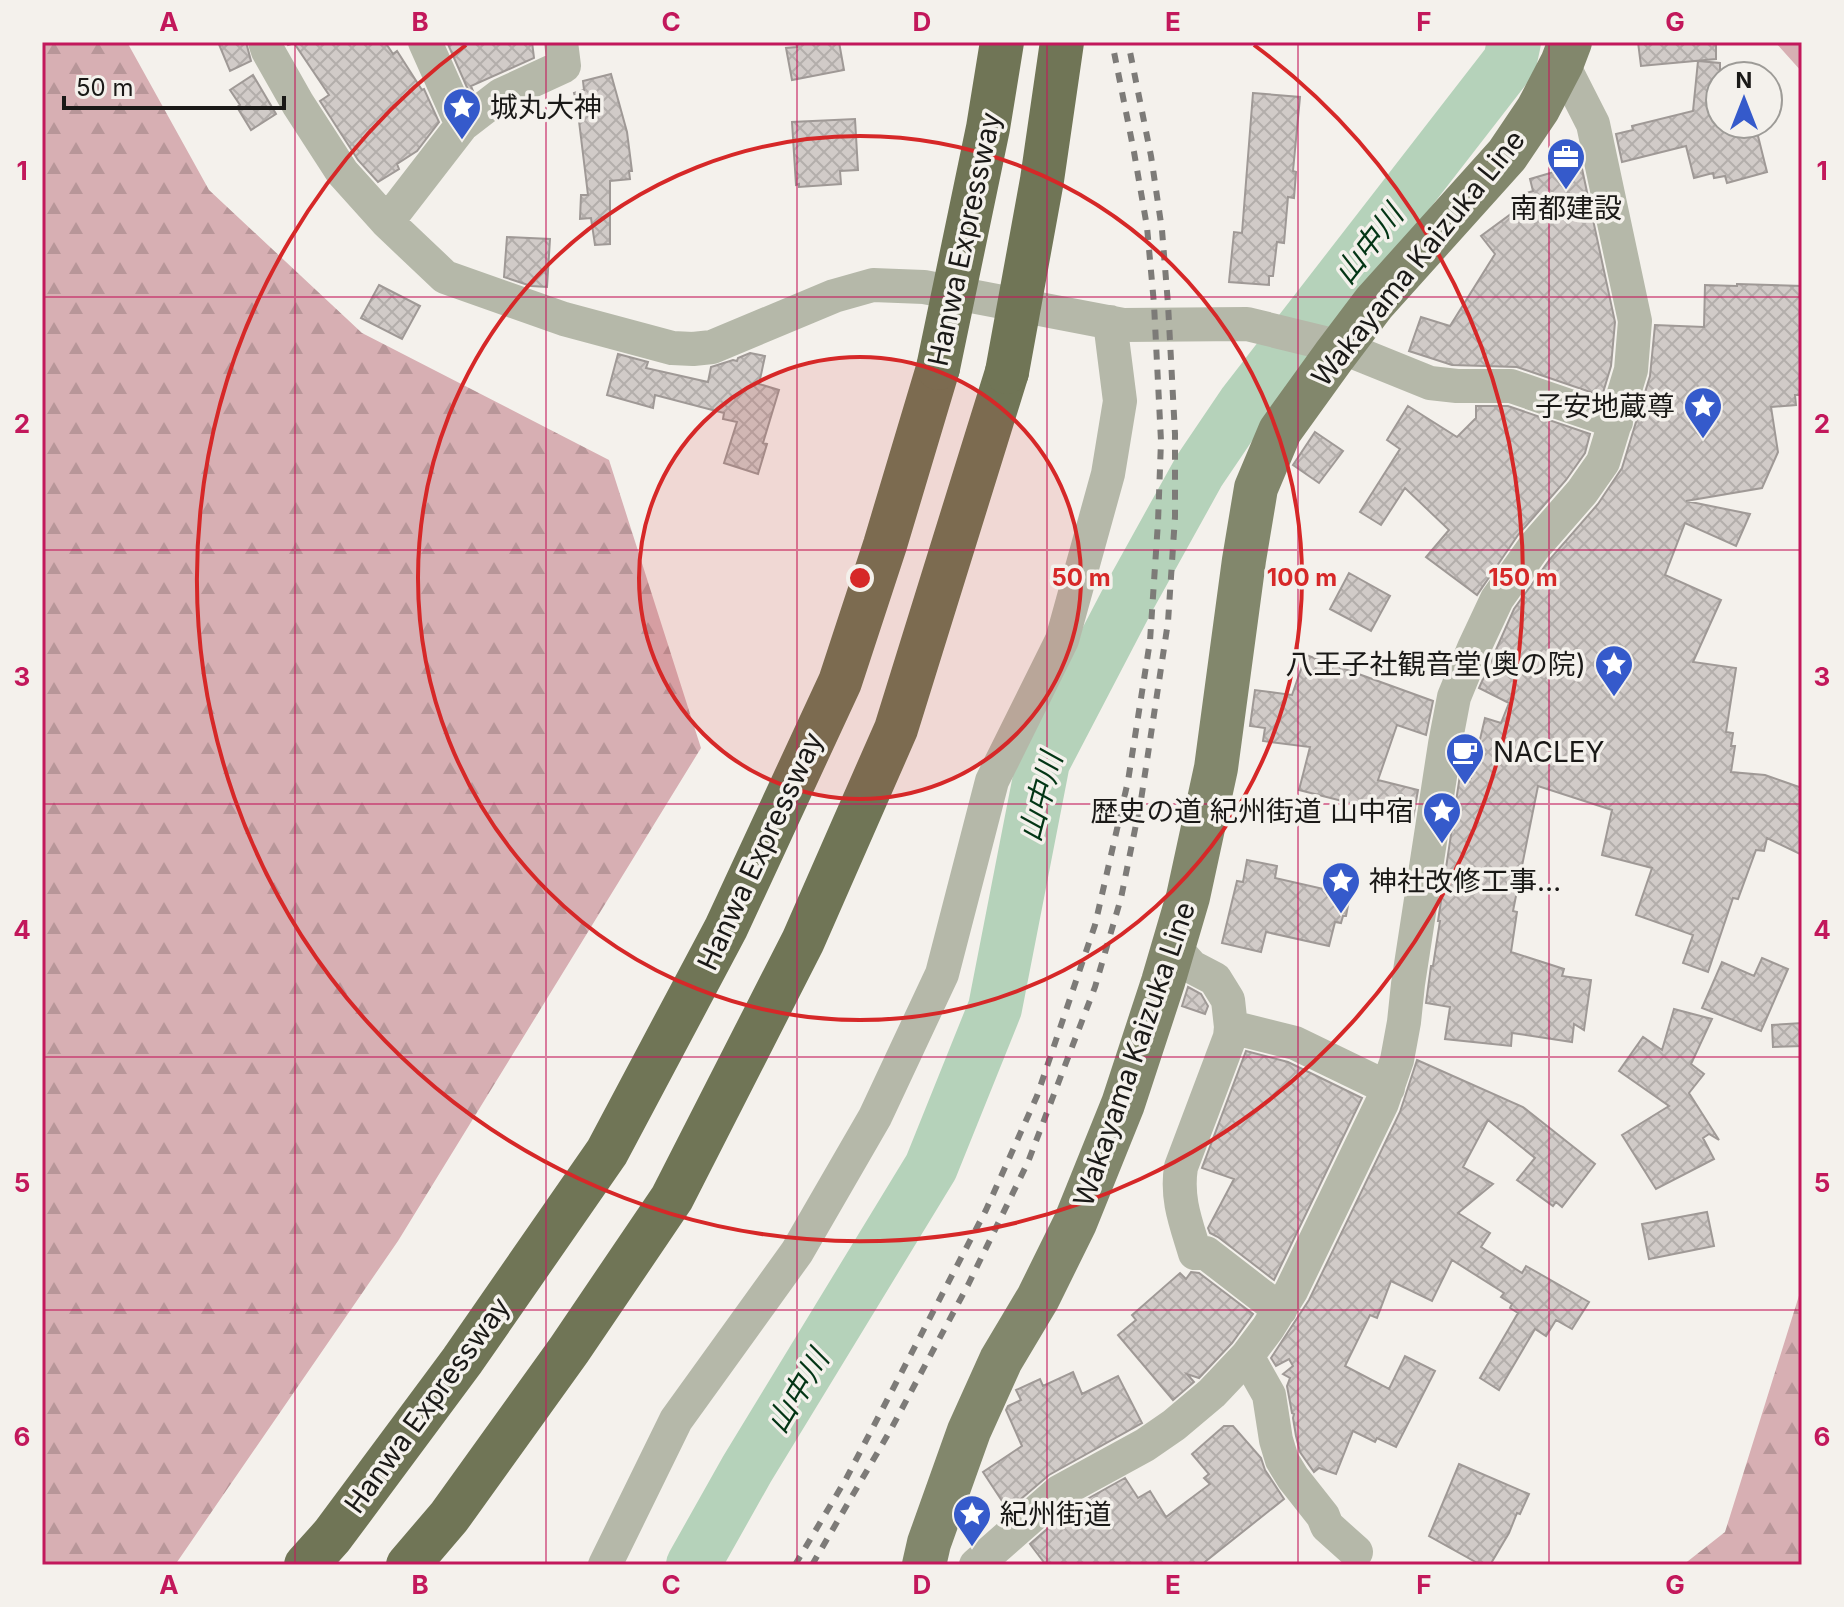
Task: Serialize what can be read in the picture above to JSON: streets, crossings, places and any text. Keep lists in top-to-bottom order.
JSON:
{
  "streets": {
    "highway": ["Hanwa Expressway"],
    "main road": ["Wakayama Kaizuka Line"]
  },
  "water": ["山中川"],
  "places": {
    "place": [
      "城丸大神",
      "子安地蔵尊",
      "八王子社観音堂(奥の院)",
      "歴史の道 紀州街道 山中宿",
      "神社改修工事…",
      "紀州街道"
    ],
    "office": ["南都建設"],
    "cafe": ["NACLEY"]
  },
  "scale_bar": "50 m",
  "north": "top",
  "grid": {
    "columns": [
      "A",
      "B",
      "C",
      "D",
      "E",
      "F",
      "G"
    ],
    "rows": [
      "1",
      "2",
      "3",
      "4",
      "5",
      "6"
    ]
  },
  "rings": ["50 m", "100 m", "150 m"]
}
